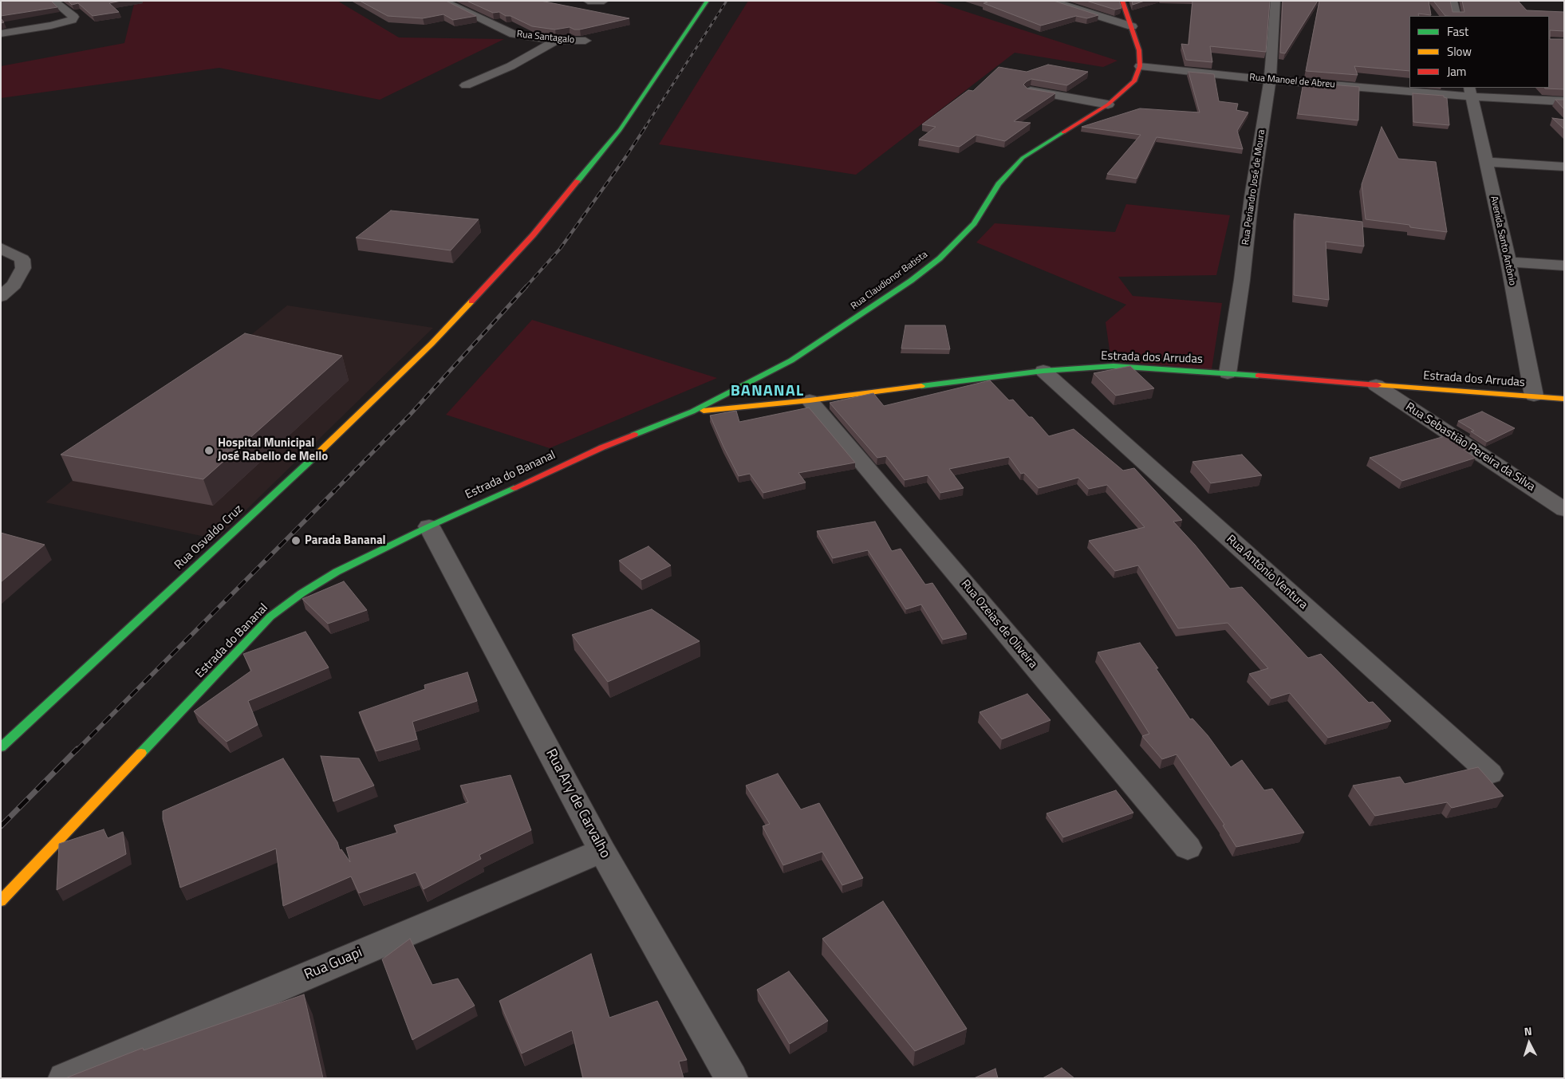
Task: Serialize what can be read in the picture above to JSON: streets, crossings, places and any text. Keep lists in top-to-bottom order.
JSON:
{
  "streets": {
    "street": [
      "Rua Santagalo",
      "Rua Manoel de Abreu",
      "Rua Periandro José de Moura",
      "Avenida Santo Antônio",
      "Rua Claudionor Batista",
      "Estrada dos Arrudas",
      "Rua Sebastião Pereira da Silva",
      "Estrada do Bananal",
      "Rua Osvaldo Cruz",
      "Rua Antônio Ventura",
      "Rua Ozeias de Oliveira",
      "Rua Ary de Carvalho",
      "Rua Guapi"
    ]
  },
  "crossings": [
    ["Rua Manoel de Abreu", "Rua Periandro José de Moura"],
    ["Rua Manoel de Abreu", "Avenida Santo Antônio"],
    ["Rua Manoel de Abreu", "Rua Claudionor Batista"],
    ["Rua Periandro José de Moura", "Estrada dos Arrudas"],
    ["Avenida Santo Antônio", "Estrada dos Arrudas"],
    ["Rua Claudionor Batista", "Estrada dos Arrudas"],
    ["Rua Claudionor Batista", "Estrada do Bananal"],
    ["Estrada dos Arrudas", "Rua Sebastião Pereira da Silva"],
    ["Estrada dos Arrudas", "Estrada do Bananal"],
    ["Estrada dos Arrudas", "Rua Antônio Ventura"],
    ["Estrada dos Arrudas", "Rua Ozeias de Oliveira"],
    ["Estrada do Bananal", "Rua Ary de Carvalho"],
    ["Rua Ary de Carvalho", "Rua Guapi"]
  ],
  "districts": ["BANANAL"],
  "places": ["Hospital Municipal José Rabello de Mello", "Parada Bananal"],
  "legend": ["Fast", "Slow", "Jam"],
  "north": "top"
}
